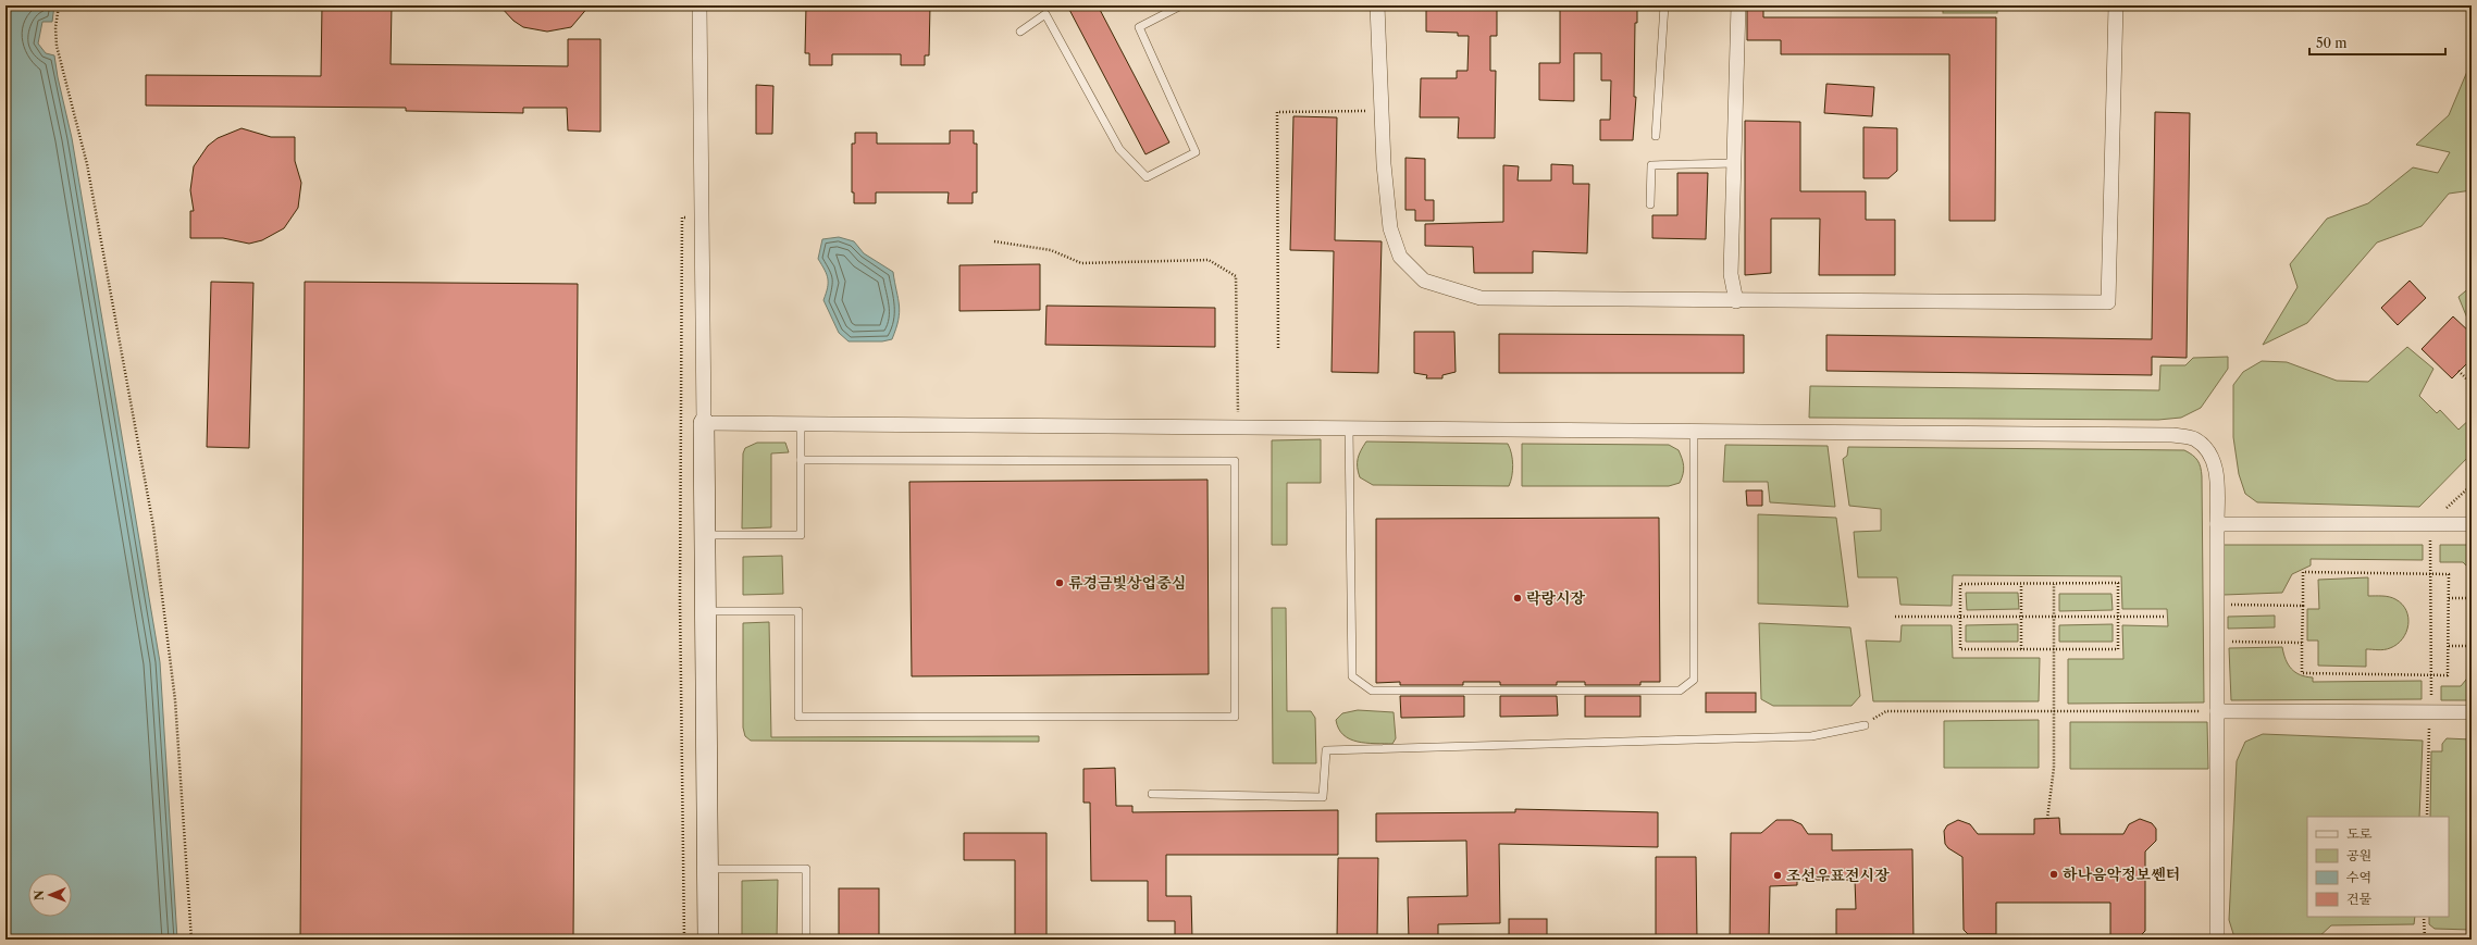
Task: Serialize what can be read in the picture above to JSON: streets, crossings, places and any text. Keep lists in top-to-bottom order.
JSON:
{
  "places": [
    "류경금빛상업중심",
    "락랑시장",
    "하나음악정보쎈터",
    "조선우표전시장"
  ],
  "legend": [
    "도로",
    "공원",
    "수역",
    "건물"
  ],
  "scale_bar": "50 m",
  "north": "left"
}
